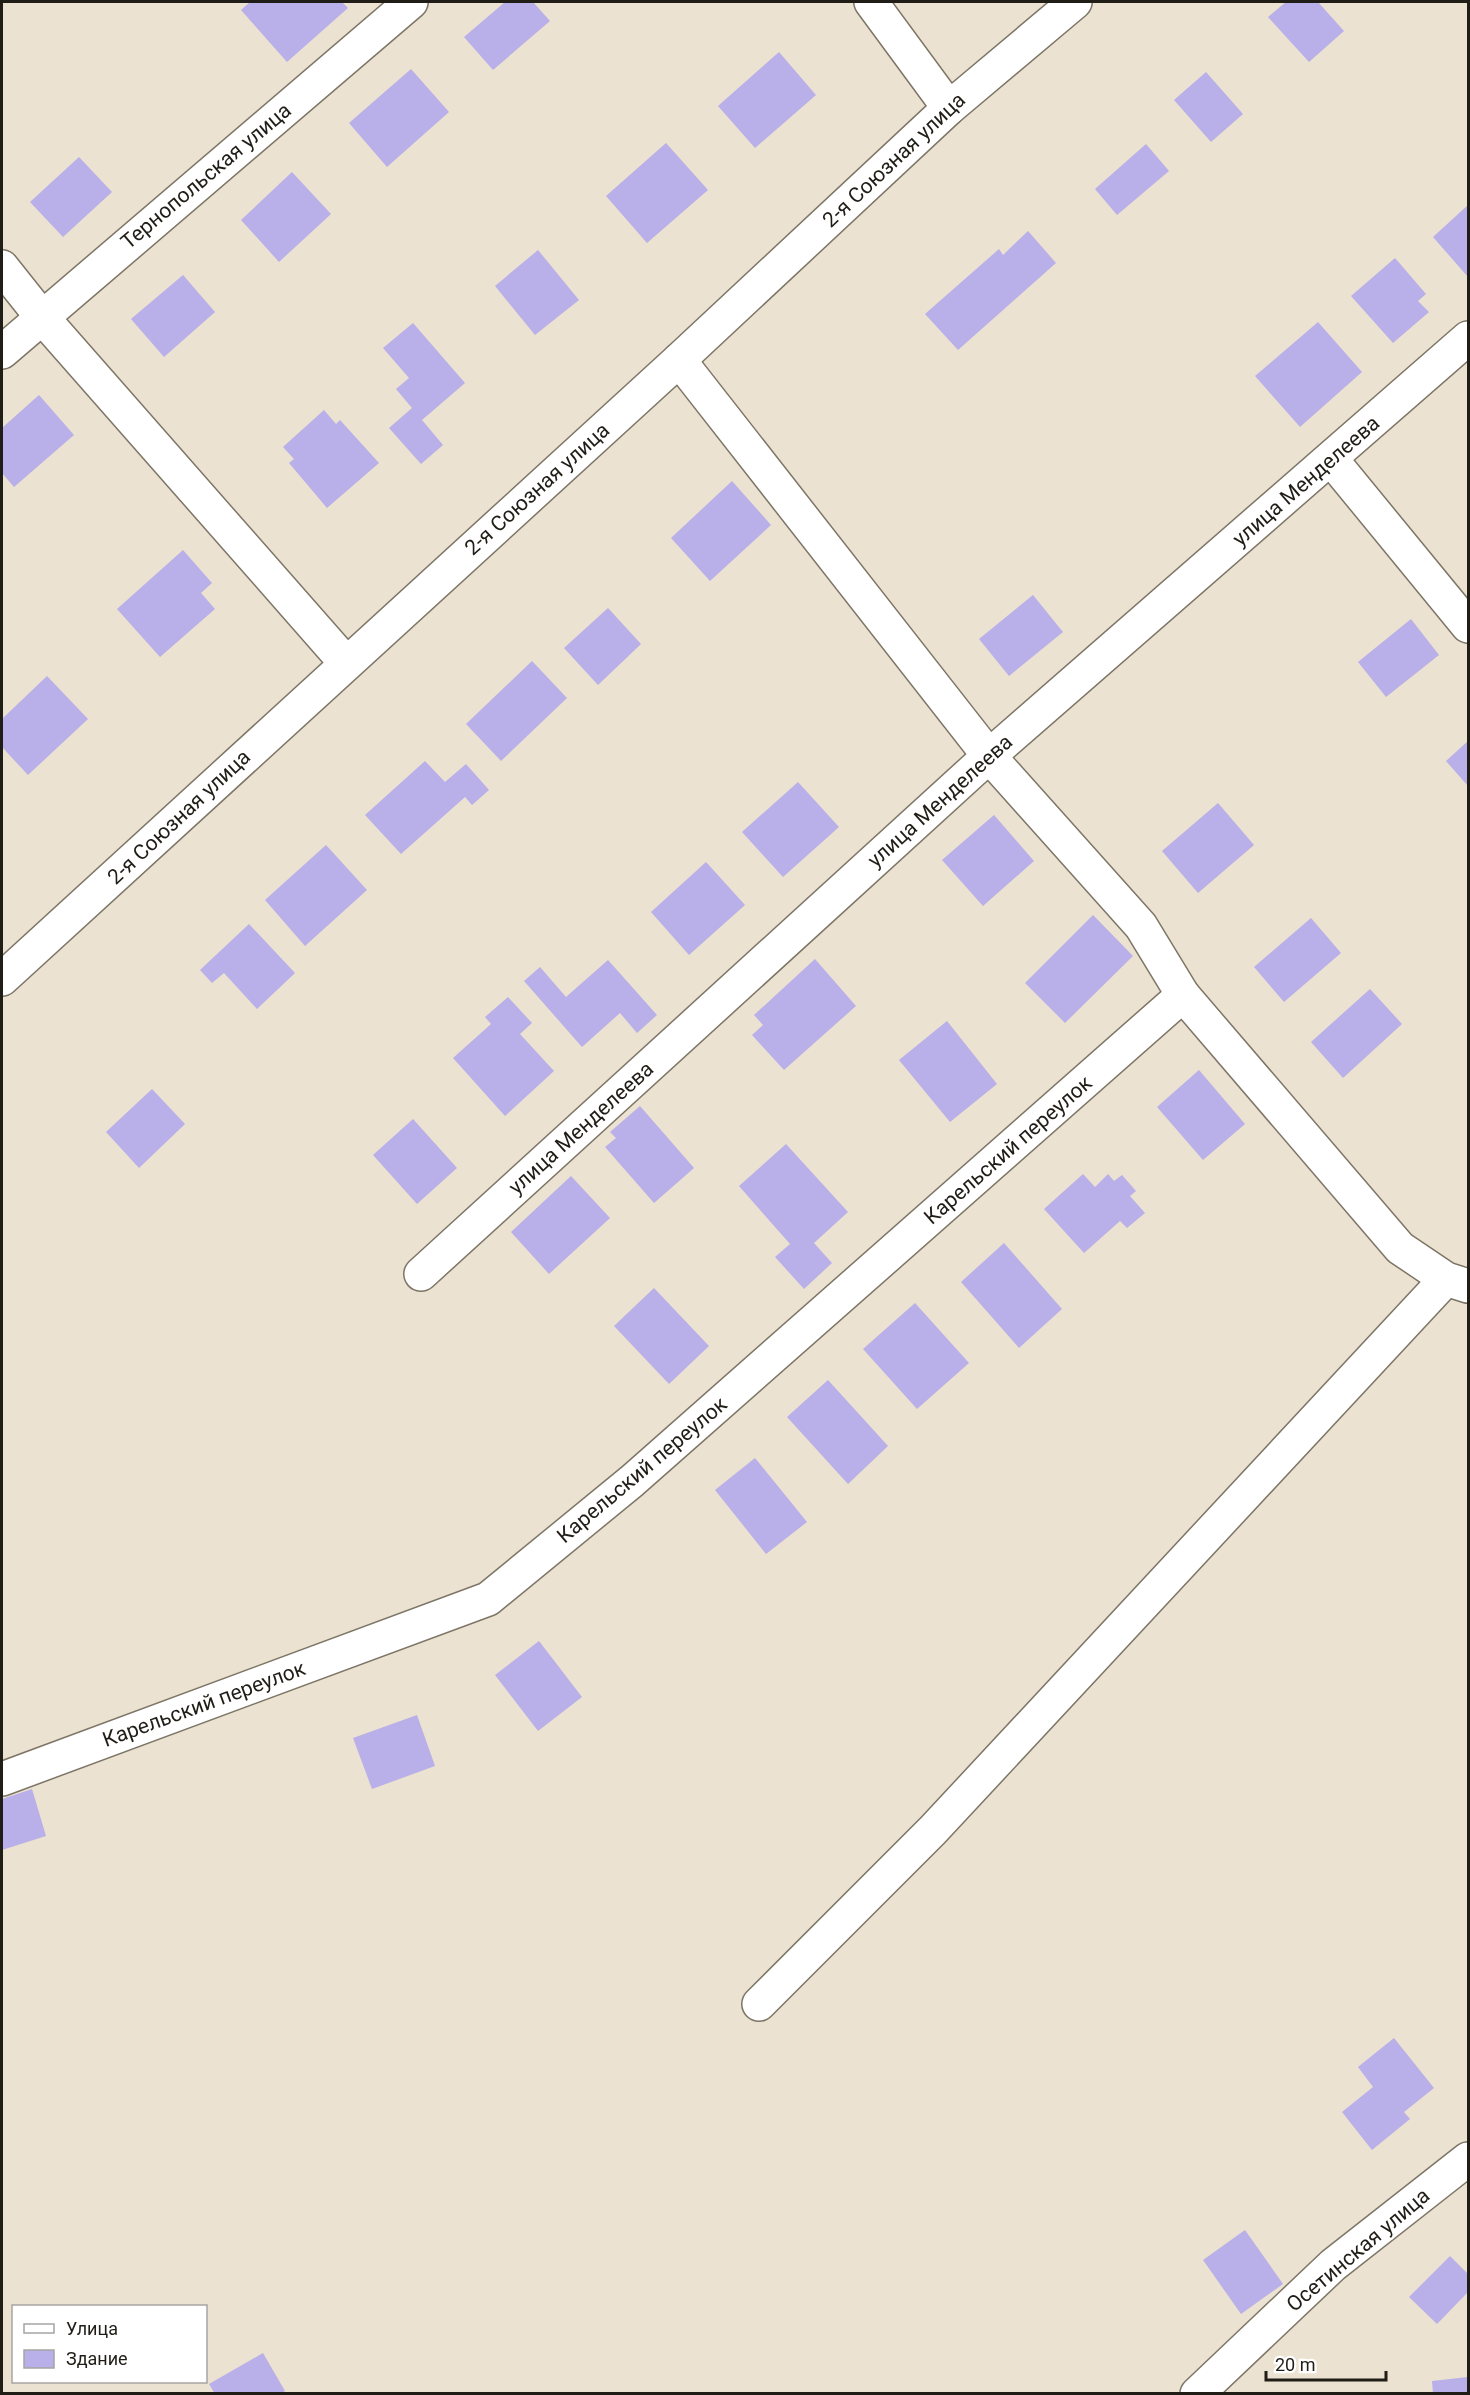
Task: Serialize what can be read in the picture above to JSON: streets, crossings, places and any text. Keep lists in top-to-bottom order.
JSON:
{
  "streets": {
    "street": [
      "2-я Союзная улица",
      "Тернопольская улица",
      "улица Менделеева",
      "Карельский переулок",
      "Осетинская улица"
    ]
  },
  "legend": ["Улица", "Здание"],
  "scale_bar": "20 m"
}
